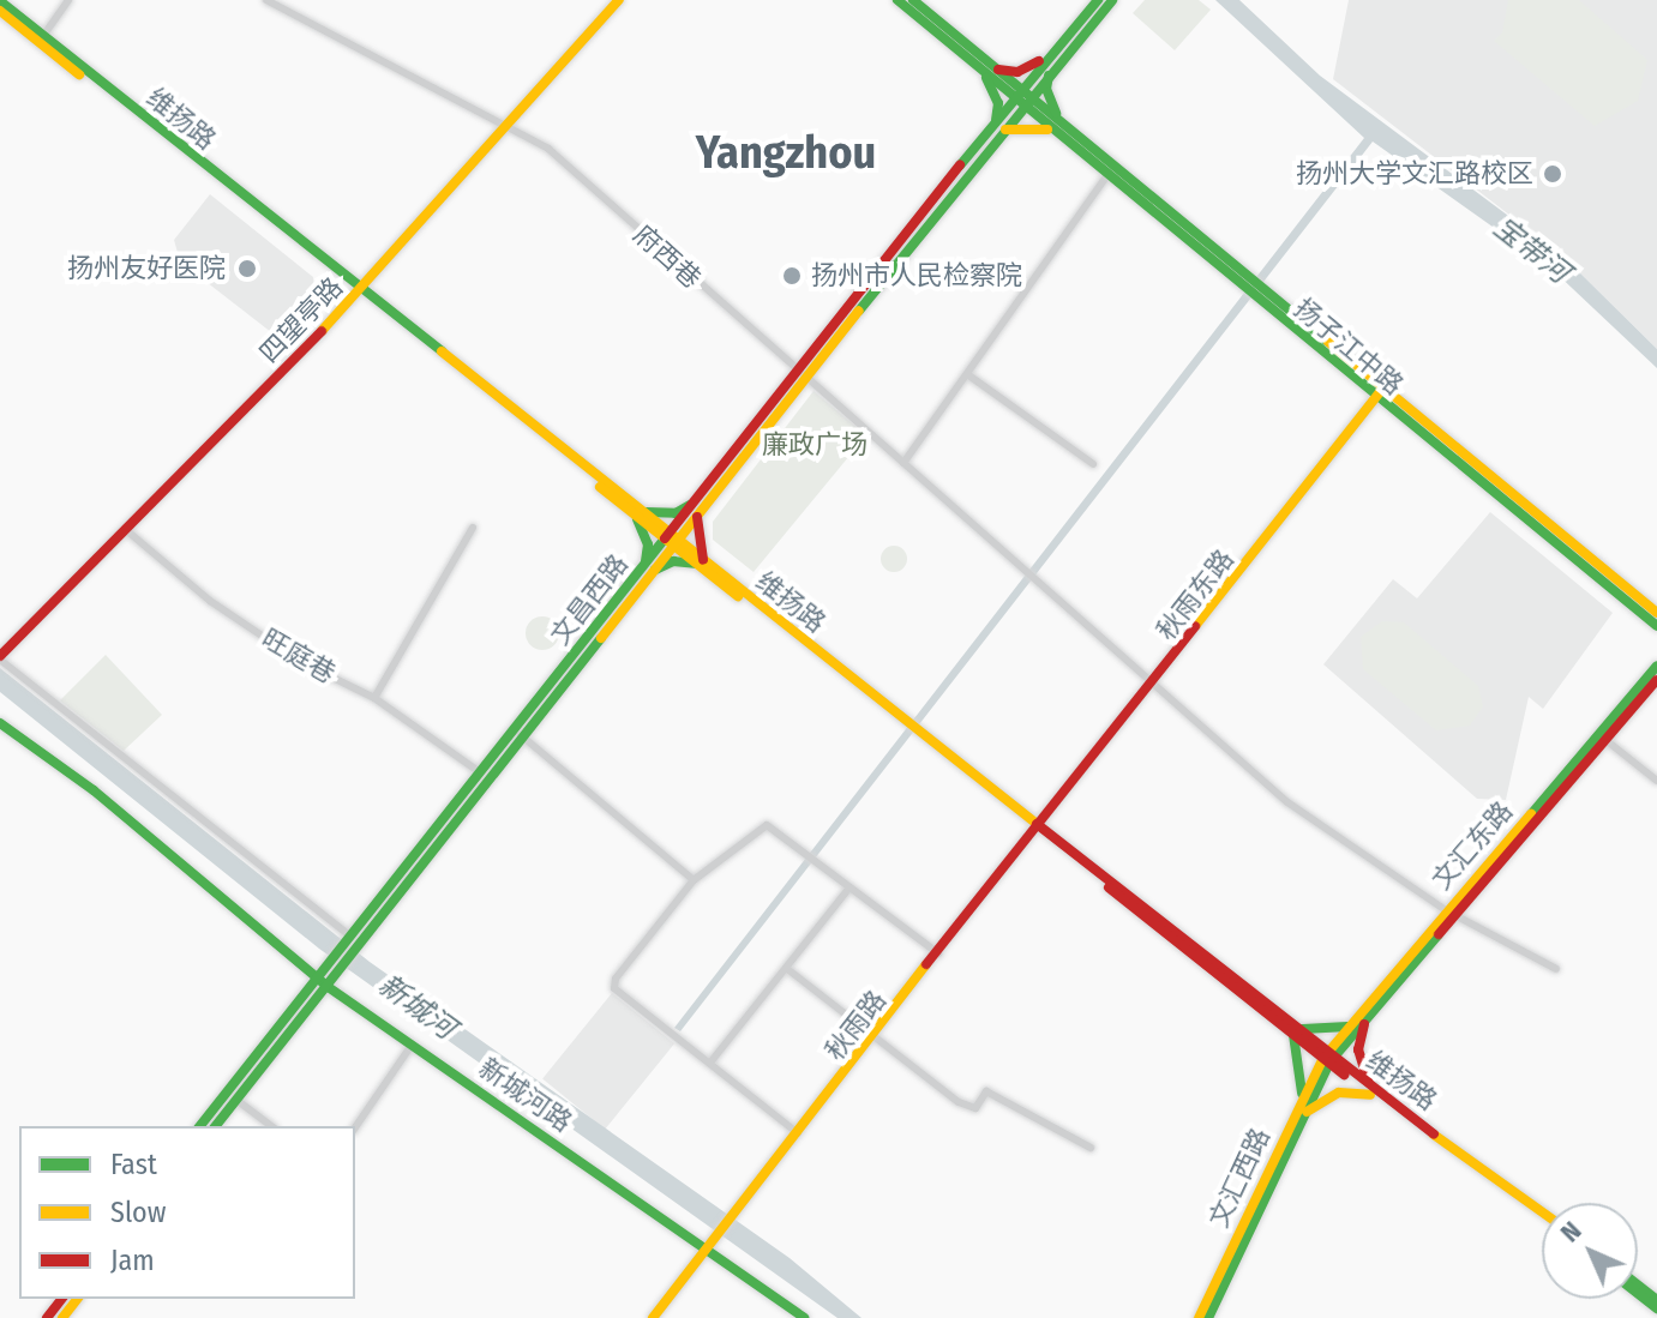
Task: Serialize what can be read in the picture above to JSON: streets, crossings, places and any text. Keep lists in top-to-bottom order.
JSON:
{
  "streets": {
    "main road": [
      "维扬路",
      "四望亭路",
      "扬子江中路",
      "秋雨东路",
      "文昌西路",
      "文汇东路",
      "秋雨路",
      "新城河路",
      "文汇西路"
    ],
    "street": ["府西巷", "旺庭巷"]
  },
  "crossings": [
    ["维扬路", "四望亭路"],
    ["维扬路", "秋雨东路"],
    ["维扬路", "文昌西路"],
    ["维扬路", "文汇东路"],
    ["维扬路", "秋雨路"],
    ["维扬路", "文汇西路"],
    ["府西巷", "四望亭路"],
    ["府西巷", "秋雨东路"],
    ["府西巷", "文昌西路"],
    ["府西巷", "文汇东路"],
    ["四望亭路", "旺庭巷"],
    ["扬子江中路", "秋雨东路"],
    ["扬子江中路", "文昌西路"],
    ["秋雨东路", "秋雨路"],
    ["文昌西路", "旺庭巷"],
    ["文昌西路", "新城河路"],
    ["文汇东路", "文汇西路"],
    ["秋雨路", "新城河路"]
  ],
  "districts": ["Yangzhou"],
  "water": ["宝带河", "新城河"],
  "parks": ["廉政广场"],
  "places": ["扬州大学文汇路校区", "扬州友好医院", "扬州市人民检察院"],
  "legend": ["Fast", "Slow", "Jam"],
  "north": "top left"
}
